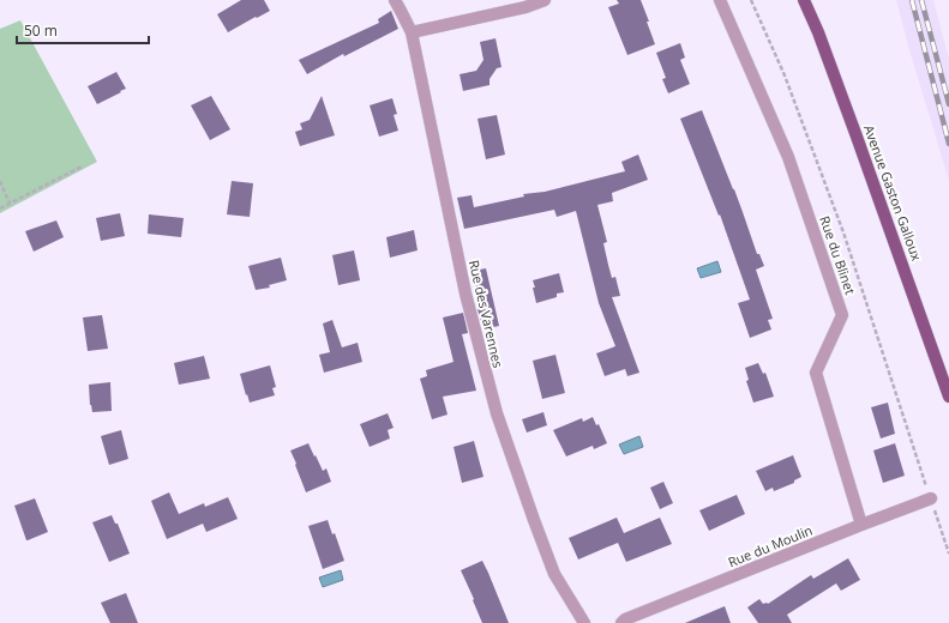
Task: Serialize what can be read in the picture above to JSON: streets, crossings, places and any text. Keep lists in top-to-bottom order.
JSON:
{
  "streets": {
    "main road": ["Avenue Gaston Galloux"],
    "street": ["Rue du Blinet", "Rue des Varennes", "Rue du Moulin"]
  },
  "crossings": [
    ["Rue du Blinet", "Rue du Moulin"]
  ],
  "scale_bar": "50 m"
}
